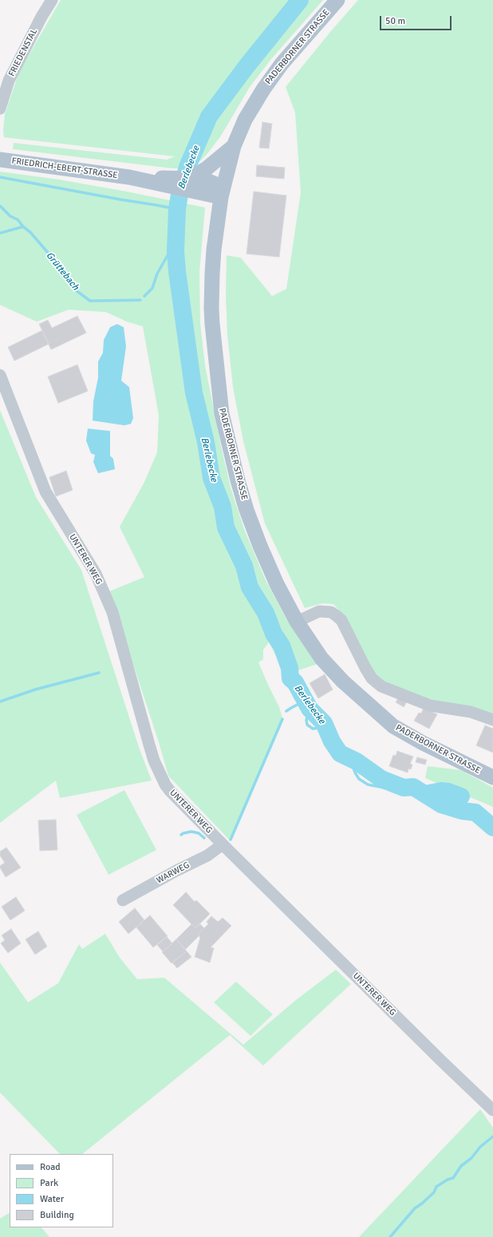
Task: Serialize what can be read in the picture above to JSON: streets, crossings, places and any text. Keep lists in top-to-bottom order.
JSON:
{
  "streets": {
    "main road": ["PADERBORNER STRASSE", "FRIEDRICH-EBERT-STRASSE"],
    "street": ["FRIEDENSTAL", "UNTERER WEG", "WARWEG"]
  },
  "crossings": [
    ["PADERBORNER STRASSE", "FRIEDRICH-EBERT-STRASSE"],
    ["UNTERER WEG", "WARWEG"]
  ],
  "water": ["Berlebecke", "Grüttebach"],
  "legend": [
    "Road",
    "Park",
    "Water",
    "Building"
  ],
  "scale_bar": "50 m"
}
